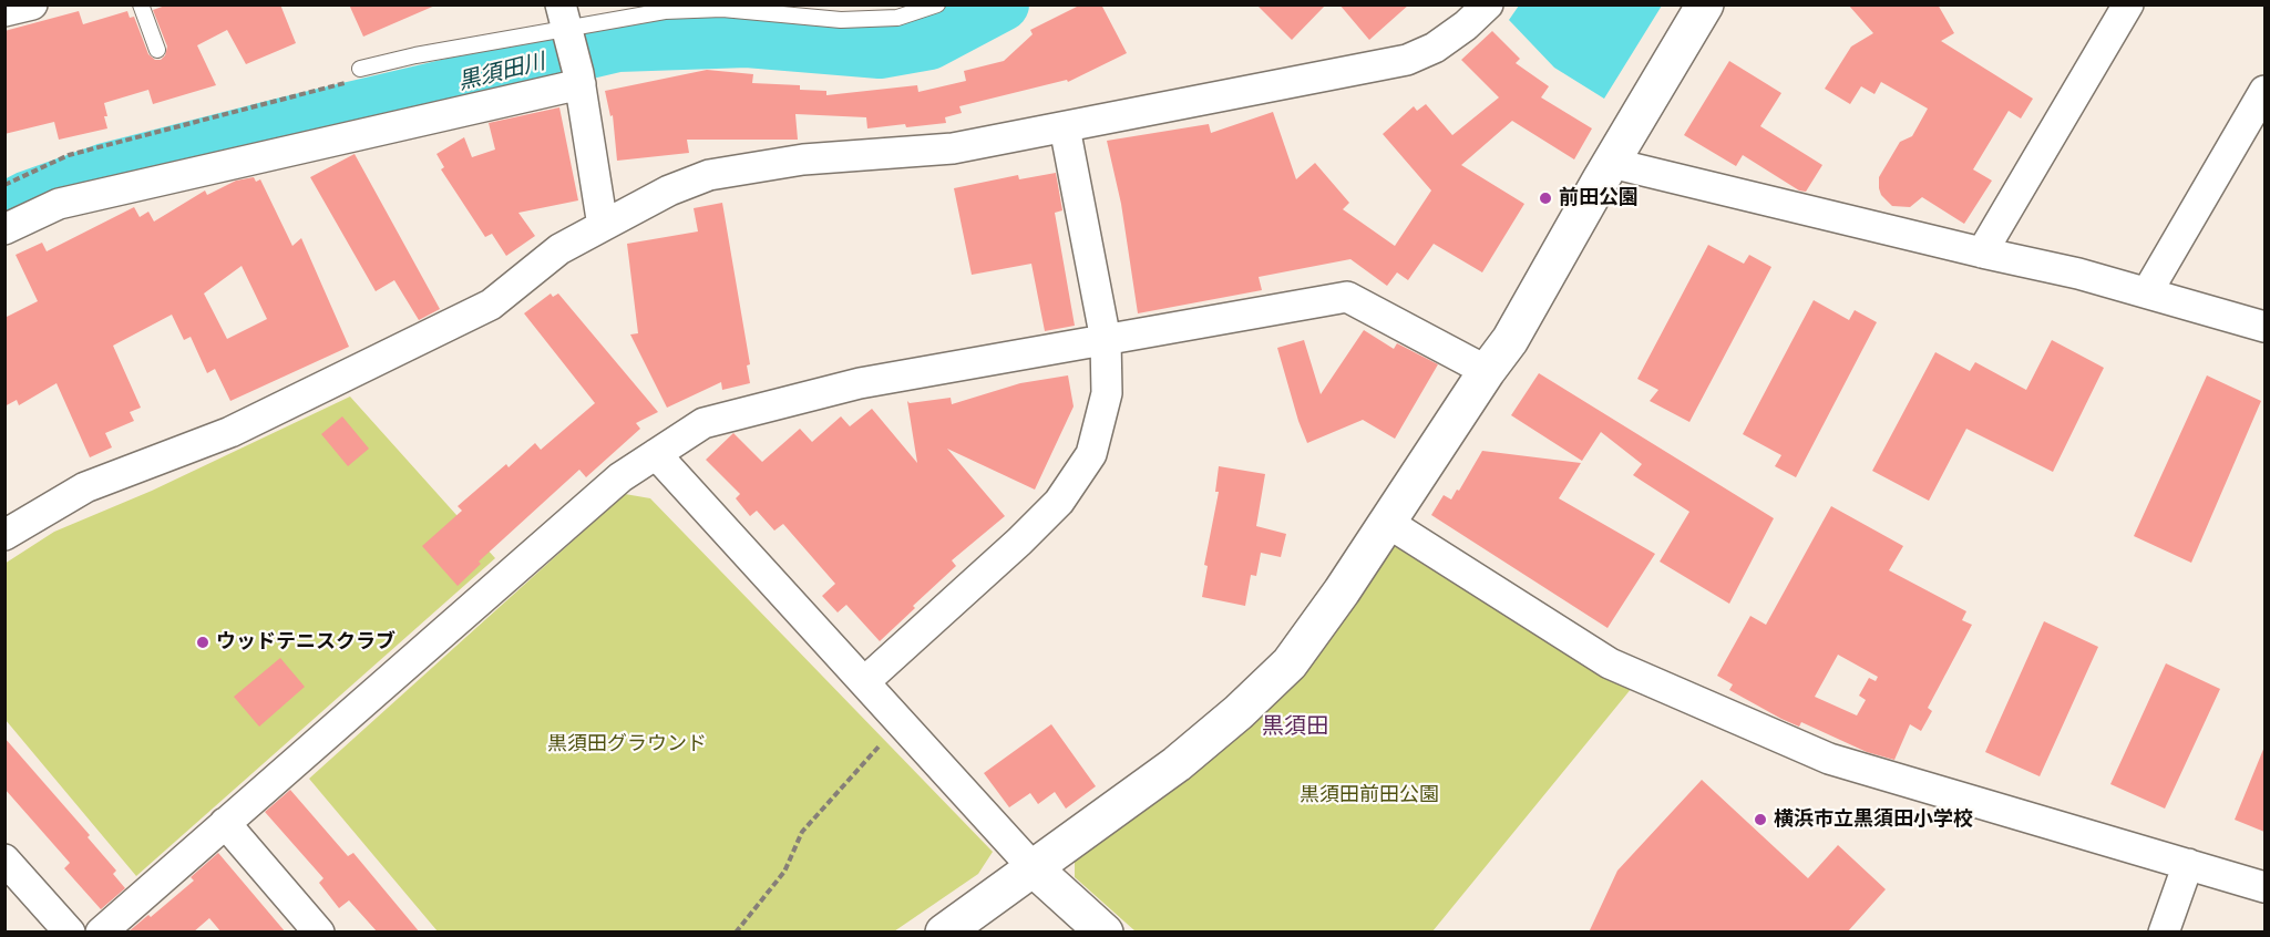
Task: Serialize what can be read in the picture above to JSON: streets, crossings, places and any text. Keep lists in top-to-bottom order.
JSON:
{
  "districts": ["黒須田"],
  "water": ["黒須田川"],
  "parks": ["黒須田グラウンド", "黒須田前田公園"],
  "places": ["前田公園", "ウッドテニスクラブ", "横浜市立黒須田小学校"]
}
